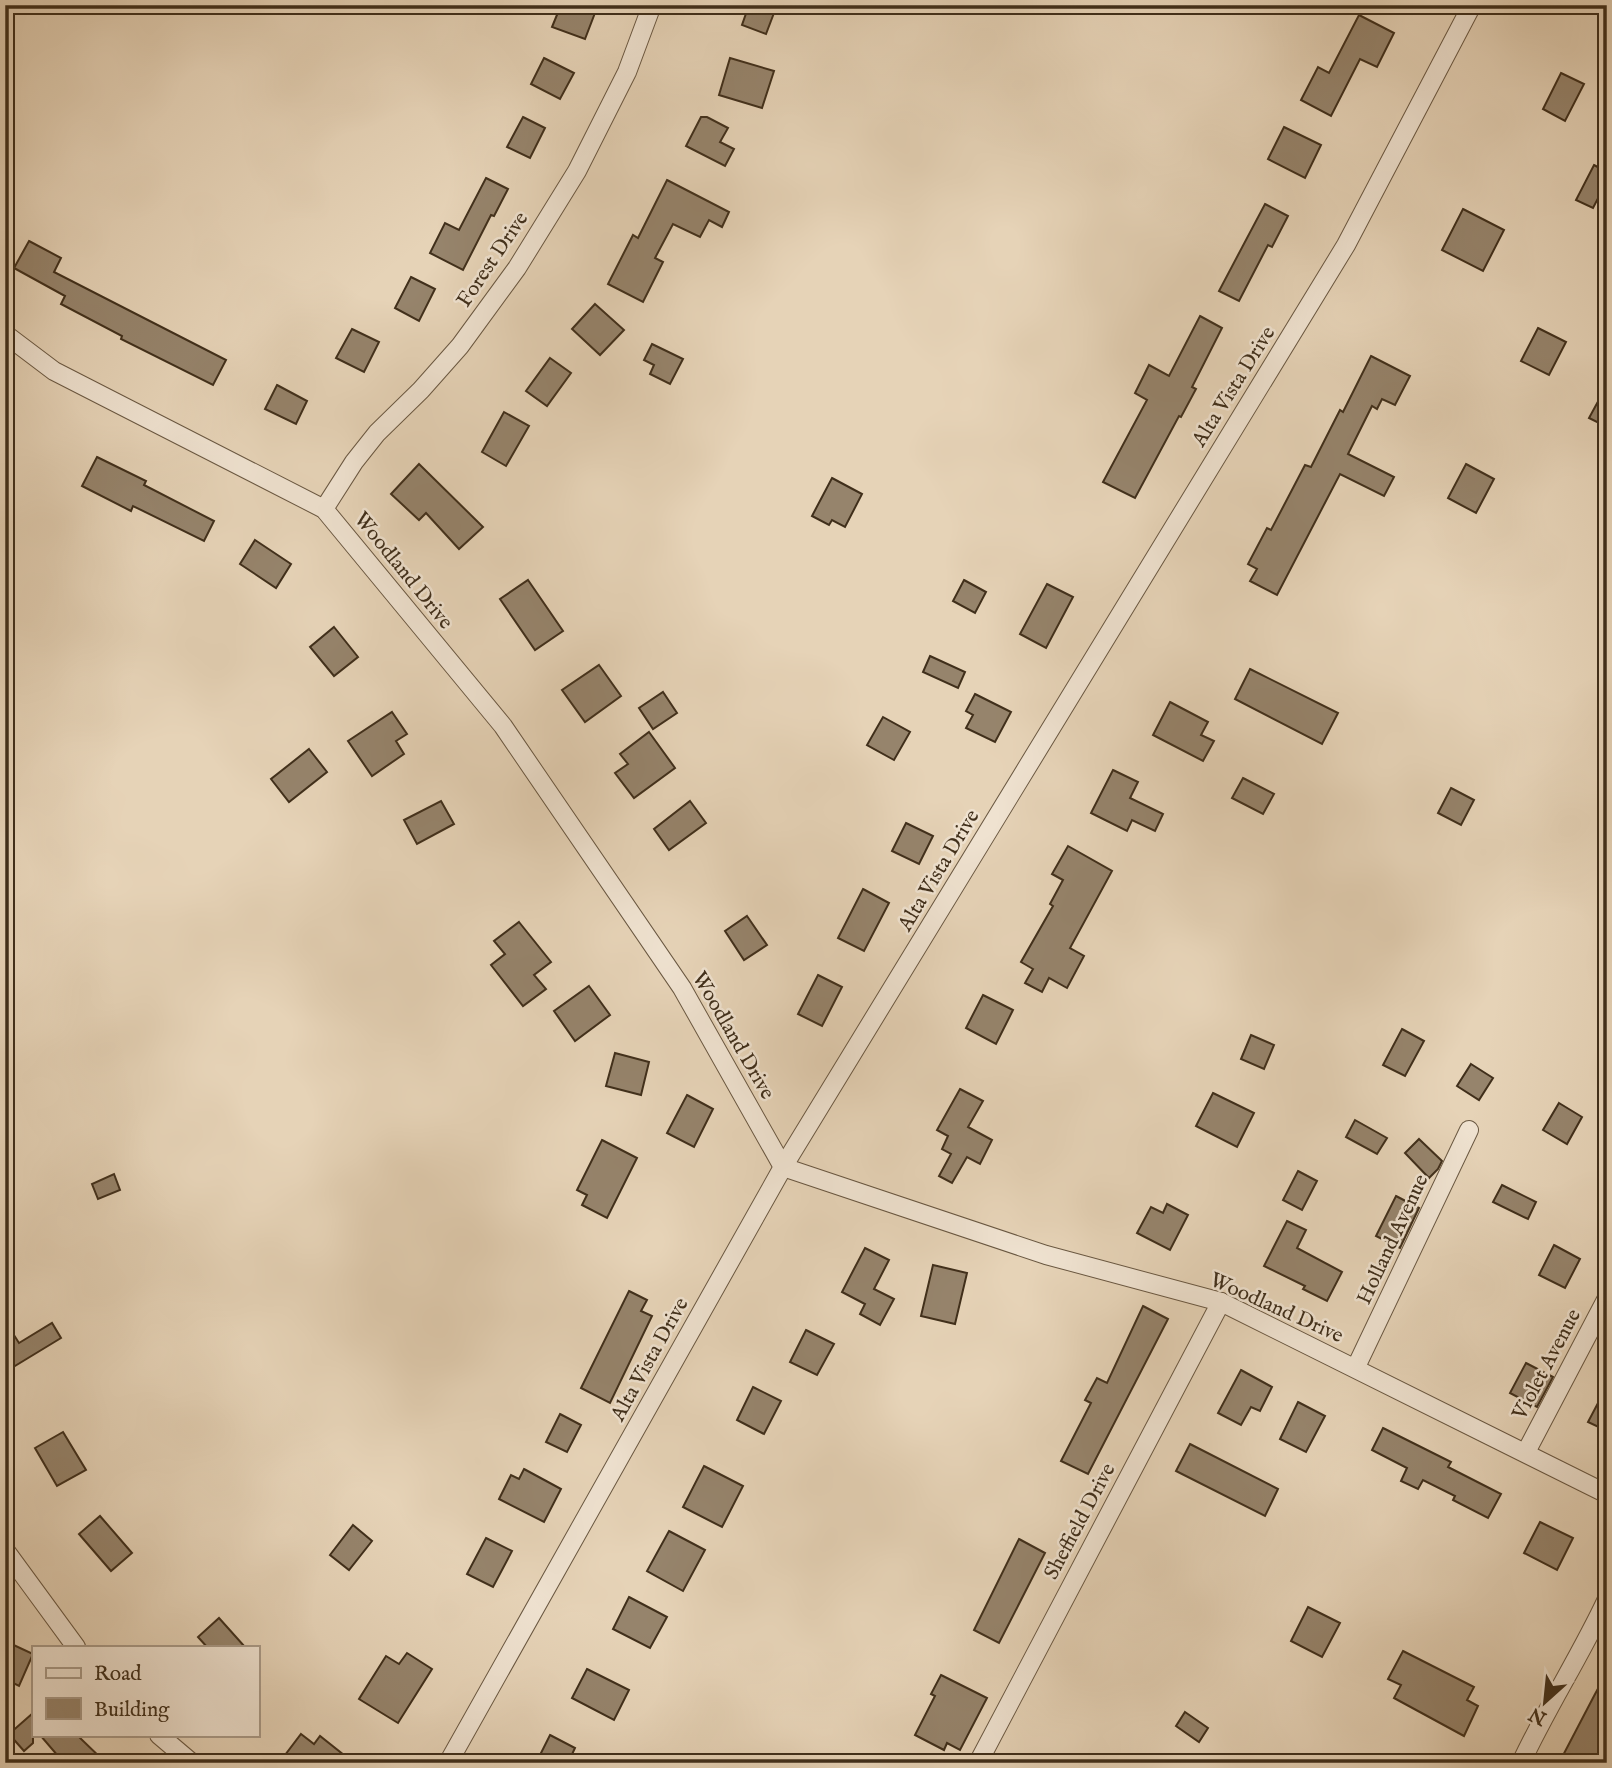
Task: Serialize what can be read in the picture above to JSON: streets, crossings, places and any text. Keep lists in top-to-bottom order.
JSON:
{
  "streets": {
    "street": [
      "Forest Drive",
      "Alta Vista Drive",
      "Woodland Drive",
      "Holland Avenue",
      "Violet Avenue",
      "Sheffield Drive"
    ]
  },
  "crossings": [
    ["Forest Drive", "Woodland Drive"],
    ["Alta Vista Drive", "Woodland Drive"],
    ["Woodland Drive", "Holland Avenue"],
    ["Woodland Drive", "Violet Avenue"],
    ["Woodland Drive", "Sheffield Drive"]
  ],
  "legend": ["Road", "Building"],
  "north": "bottom left"
}
